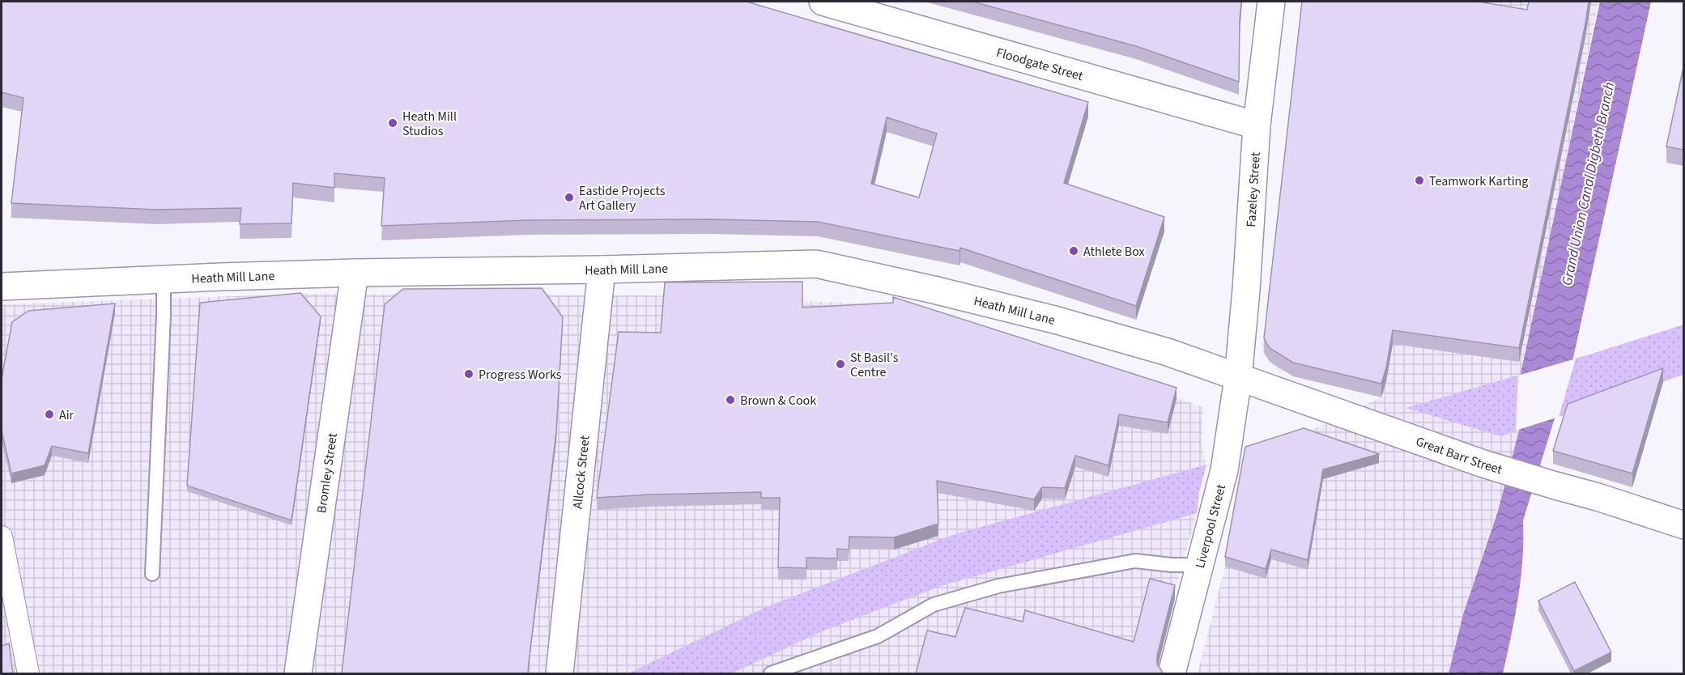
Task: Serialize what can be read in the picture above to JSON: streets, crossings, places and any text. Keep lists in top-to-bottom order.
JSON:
{
  "streets": {
    "street": [
      "Floodgate Street",
      "Fazeley Street",
      "Heath Mill Lane",
      "Great Barr Street",
      "Allcock Street",
      "Bromley Street",
      "Liverpool Street"
    ]
  },
  "crossings": [
    ["Floodgate Street", "Fazeley Street"],
    ["Fazeley Street", "Heath Mill Lane"],
    ["Fazeley Street", "Great Barr Street"],
    ["Fazeley Street", "Liverpool Street"],
    ["Heath Mill Lane", "Great Barr Street"],
    ["Heath Mill Lane", "Allcock Street"],
    ["Heath Mill Lane", "Bromley Street"],
    ["Heath Mill Lane", "Liverpool Street"],
    ["Great Barr Street", "Liverpool Street"]
  ],
  "water": ["Grand Union Canal Digbeth Branch"],
  "places": [
    "Heath Mill Studios",
    "Teamwork Karting",
    "Eastide Projects Art Gallery",
    "Athlete Box",
    "St Basil's Centre",
    "Progress Works",
    "Brown & Cook",
    "Air"
  ]
}
